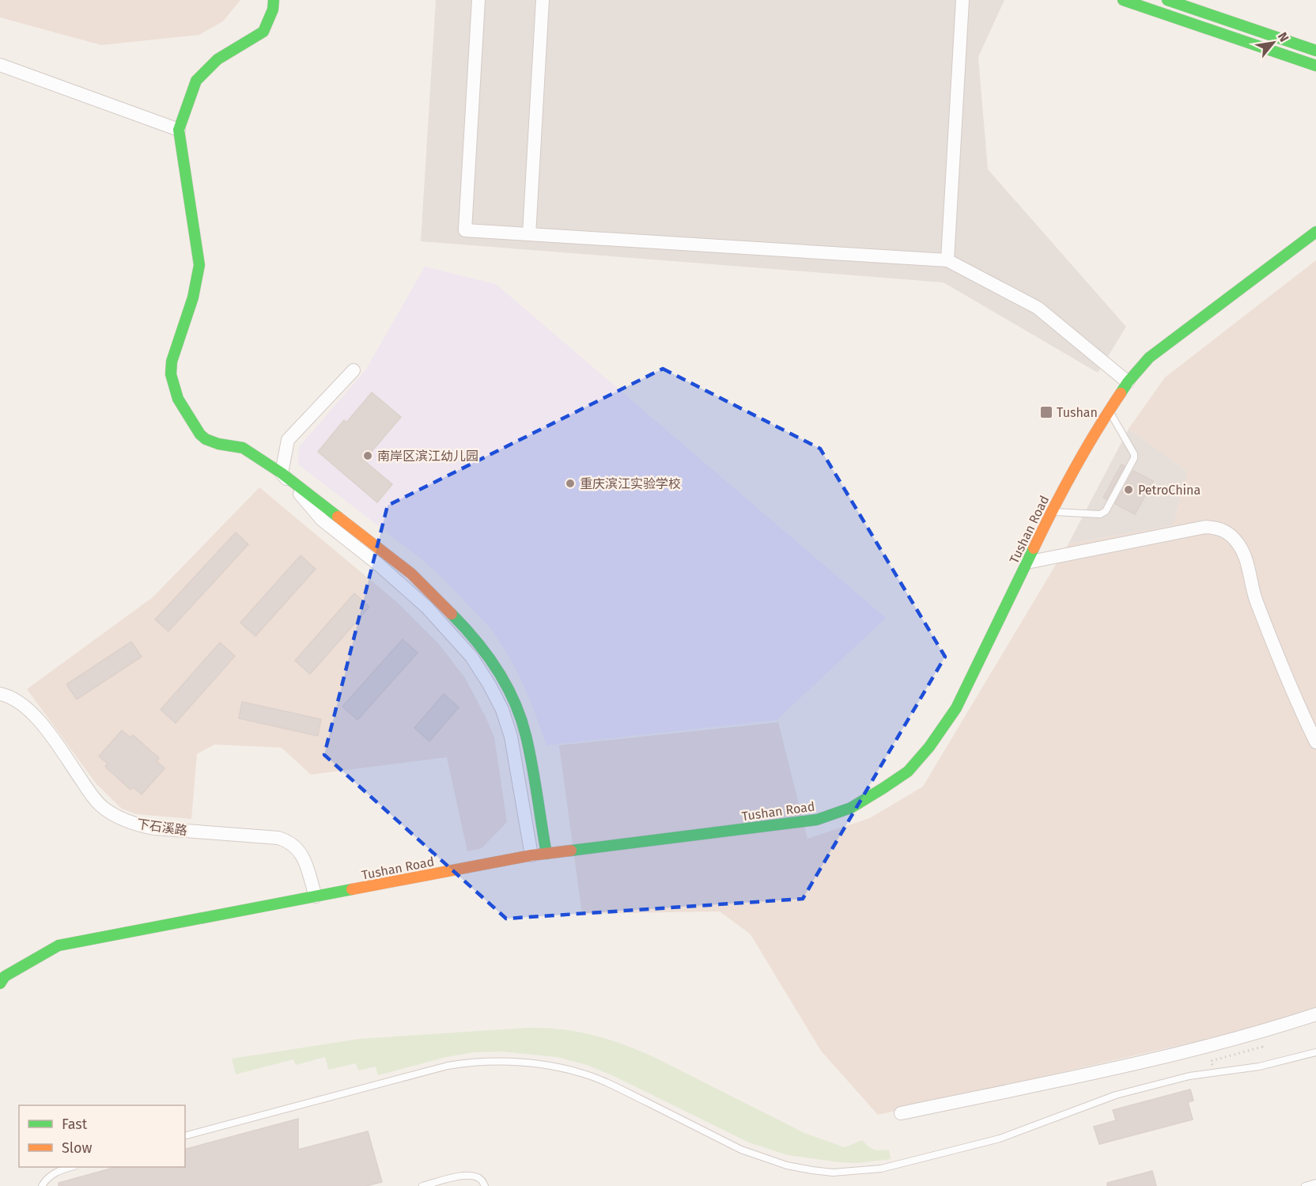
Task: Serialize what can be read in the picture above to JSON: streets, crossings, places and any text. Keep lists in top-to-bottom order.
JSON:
{
  "streets": {
    "main road": ["Tushan Road"],
    "street": ["下石溪路"]
  },
  "crossings": [
    ["Tushan Road", "下石溪路"]
  ],
  "places": {
    "transit": ["Tushan"],
    "other": ["南岸区滨江幼儿园", "重庆滨江实验学校", "PetroChina"]
  },
  "legend": ["Fast", "Slow"],
  "north": "top right"
}
